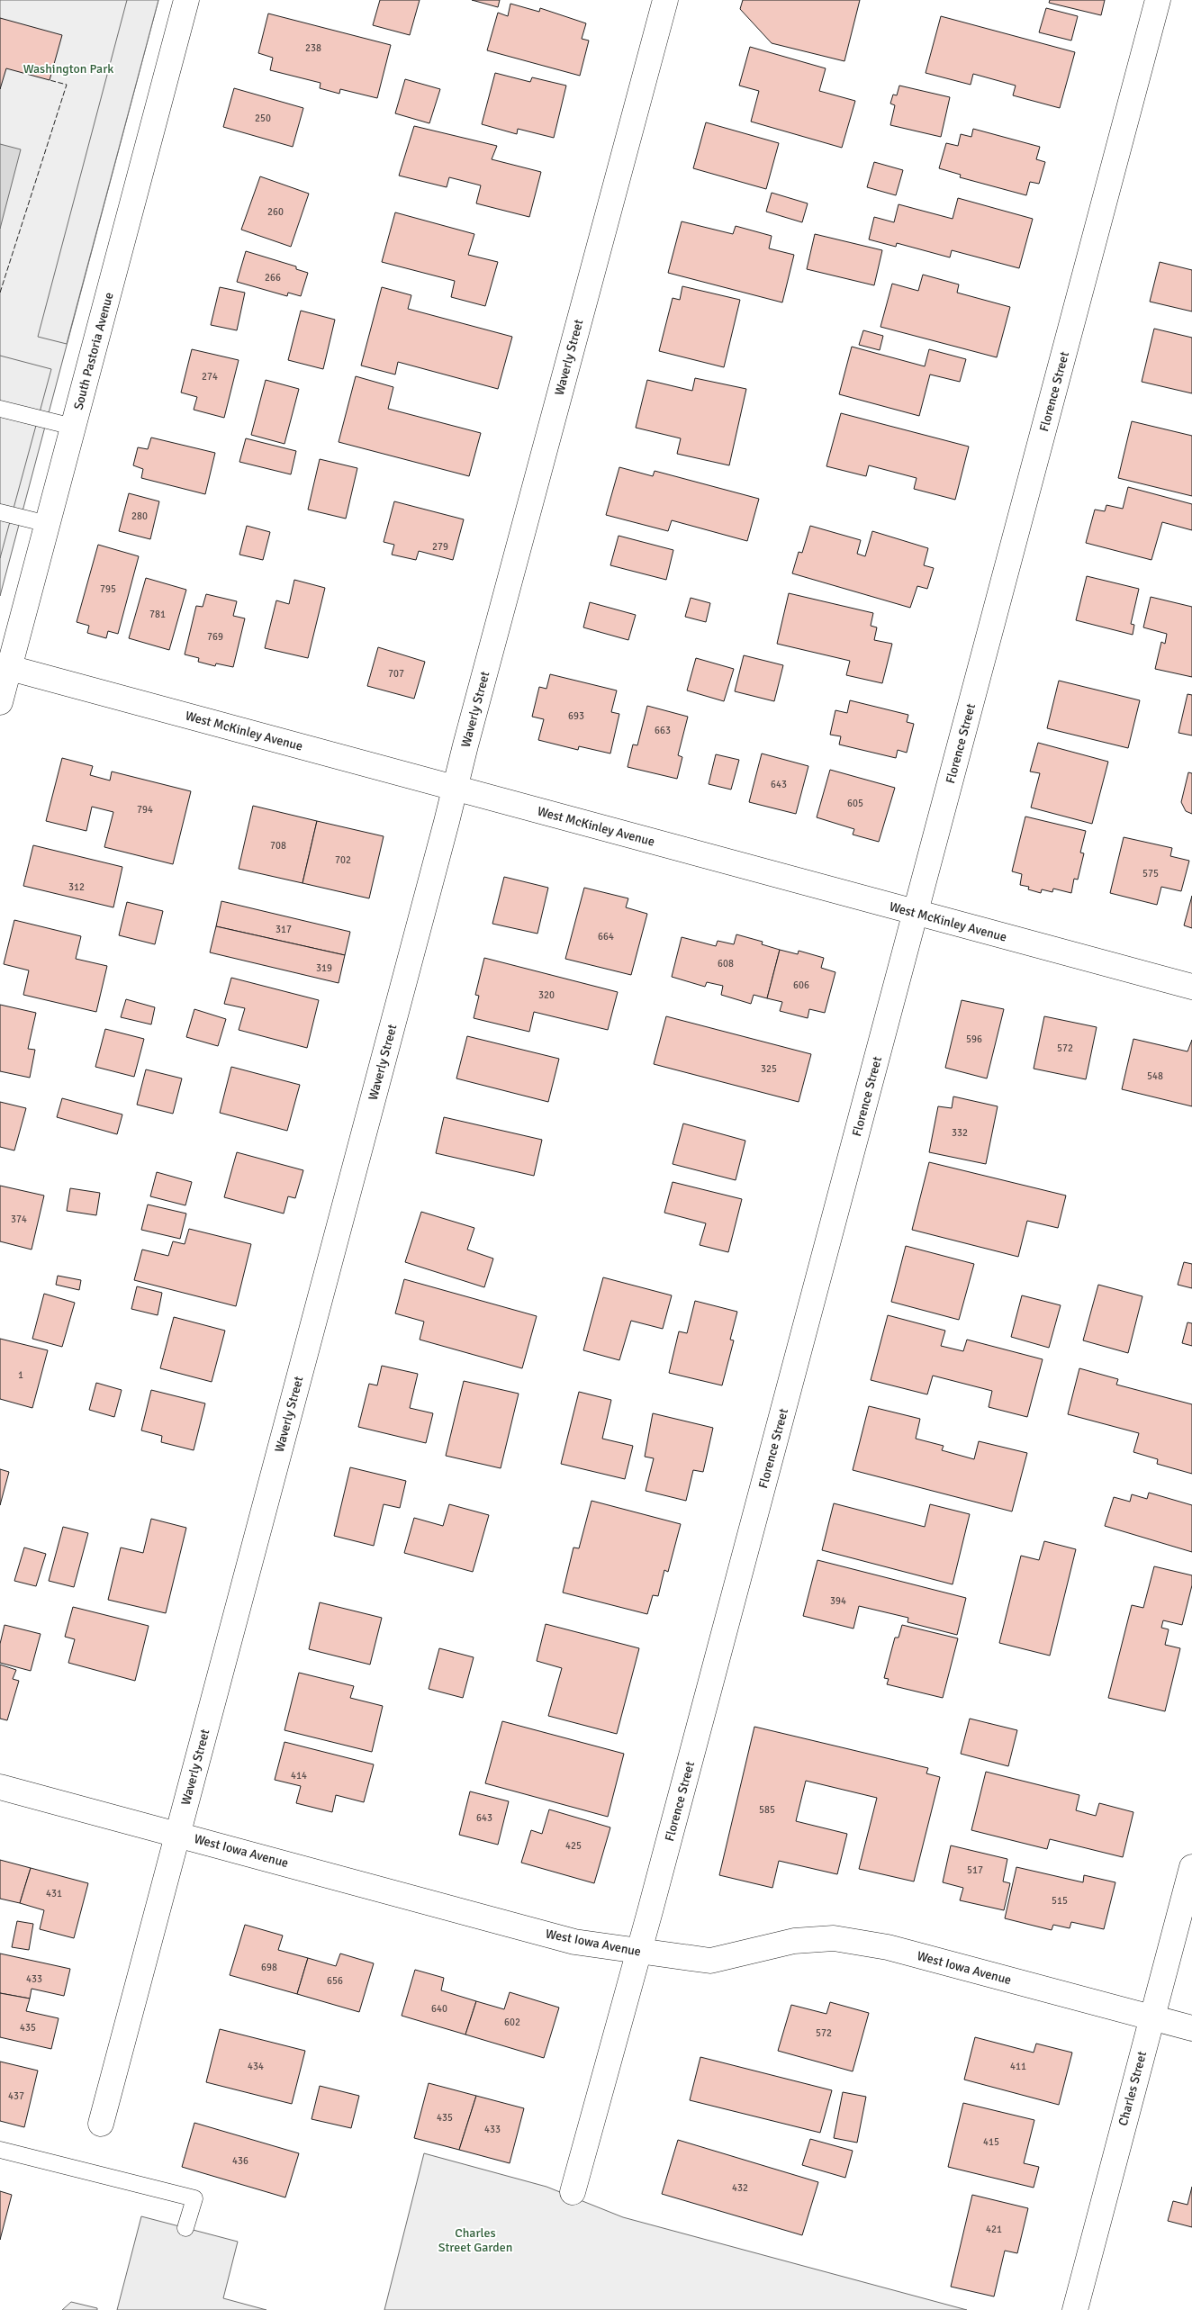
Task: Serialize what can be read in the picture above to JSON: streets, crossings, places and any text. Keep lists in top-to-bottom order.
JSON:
{
  "streets": {
    "street": [
      "South Pastoria Avenue",
      "Waverly Street",
      "Florence Street",
      "West McKinley Avenue",
      "West Iowa Avenue",
      "Charles Street"
    ]
  },
  "crossings": [
    ["South Pastoria Avenue", "West McKinley Avenue"],
    ["Waverly Street", "West McKinley Avenue"],
    ["Waverly Street", "West Iowa Avenue"],
    ["Florence Street", "West McKinley Avenue"],
    ["Florence Street", "West Iowa Avenue"],
    ["West Iowa Avenue", "Charles Street"]
  ],
  "parks": ["Washington Park", "Charles Street Garden"],
  "house_numbers": [
    "238",
    "250",
    "260",
    "266",
    "274",
    "280",
    "279",
    "795",
    "781",
    "769",
    "707",
    "693",
    "663",
    "643",
    "605",
    "794",
    "708",
    "702",
    "575",
    "312",
    "317",
    "664",
    "608",
    "319",
    "606",
    "320",
    "596",
    "572",
    "325",
    "548",
    "332",
    "374",
    "1",
    "394",
    "414",
    "585",
    "643",
    "425",
    "517",
    "431",
    "515",
    "698",
    "433",
    "656",
    "640",
    "602",
    "435",
    "572",
    "434",
    "411",
    "437",
    "435",
    "433",
    "415",
    "436",
    "432",
    "421"
  ]
}
